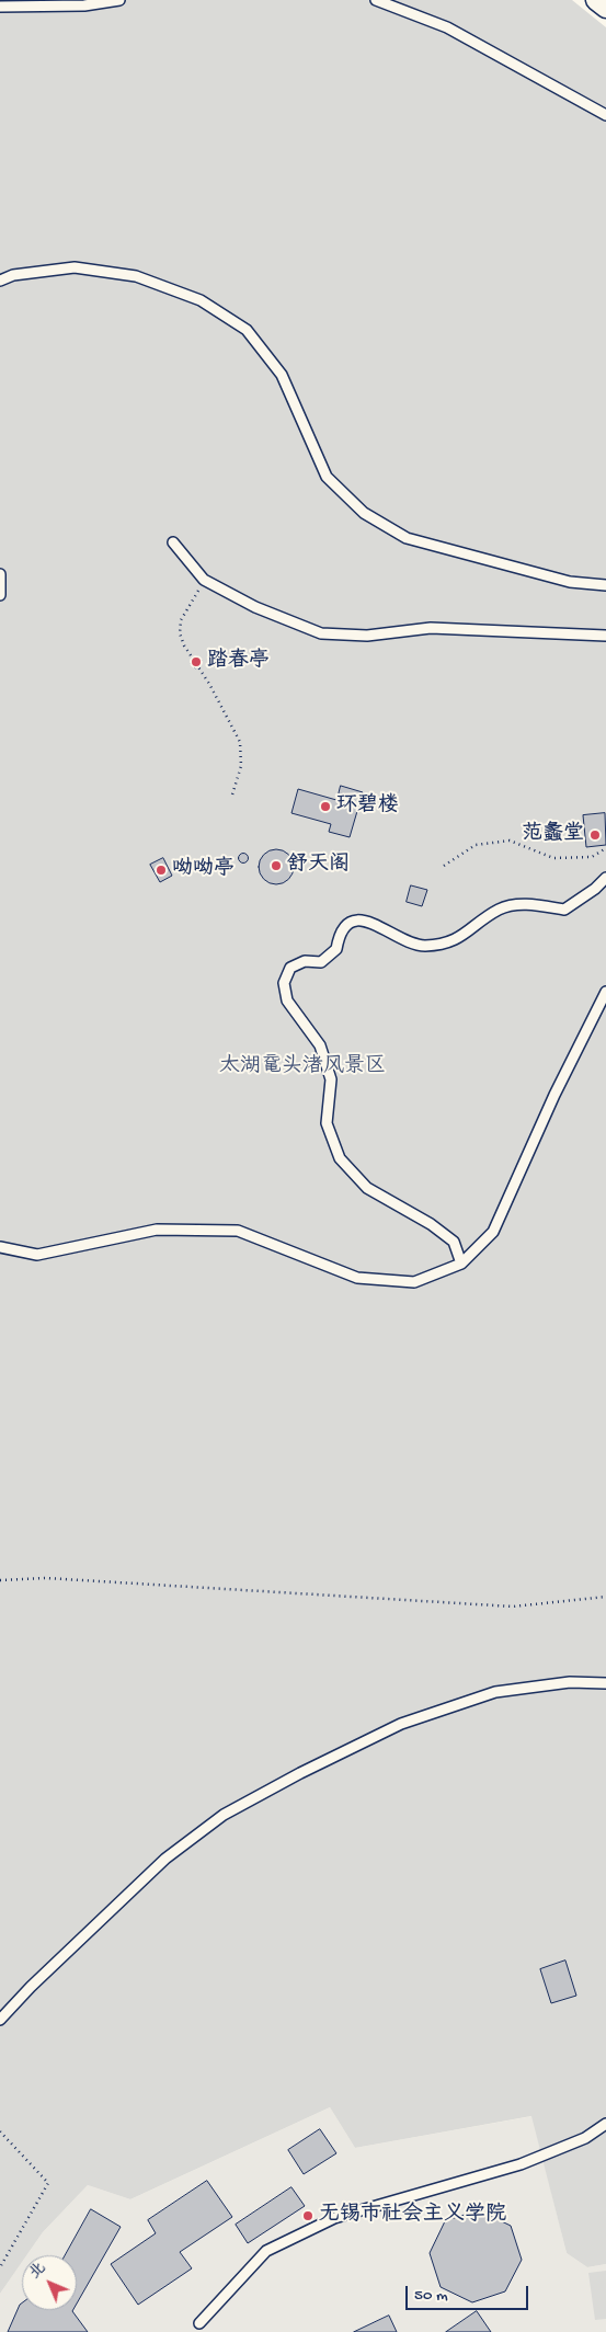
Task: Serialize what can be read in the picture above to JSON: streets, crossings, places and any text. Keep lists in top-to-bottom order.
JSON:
{
  "parks": ["太湖鼋头渚风景区"],
  "places": [
    "踏春亭",
    "环碧楼",
    "范蠡堂",
    "舒天阁",
    "呦呦亭",
    "无锡市社会主义学院"
  ],
  "scale_bar": "50 m",
  "north": "top left"
}
